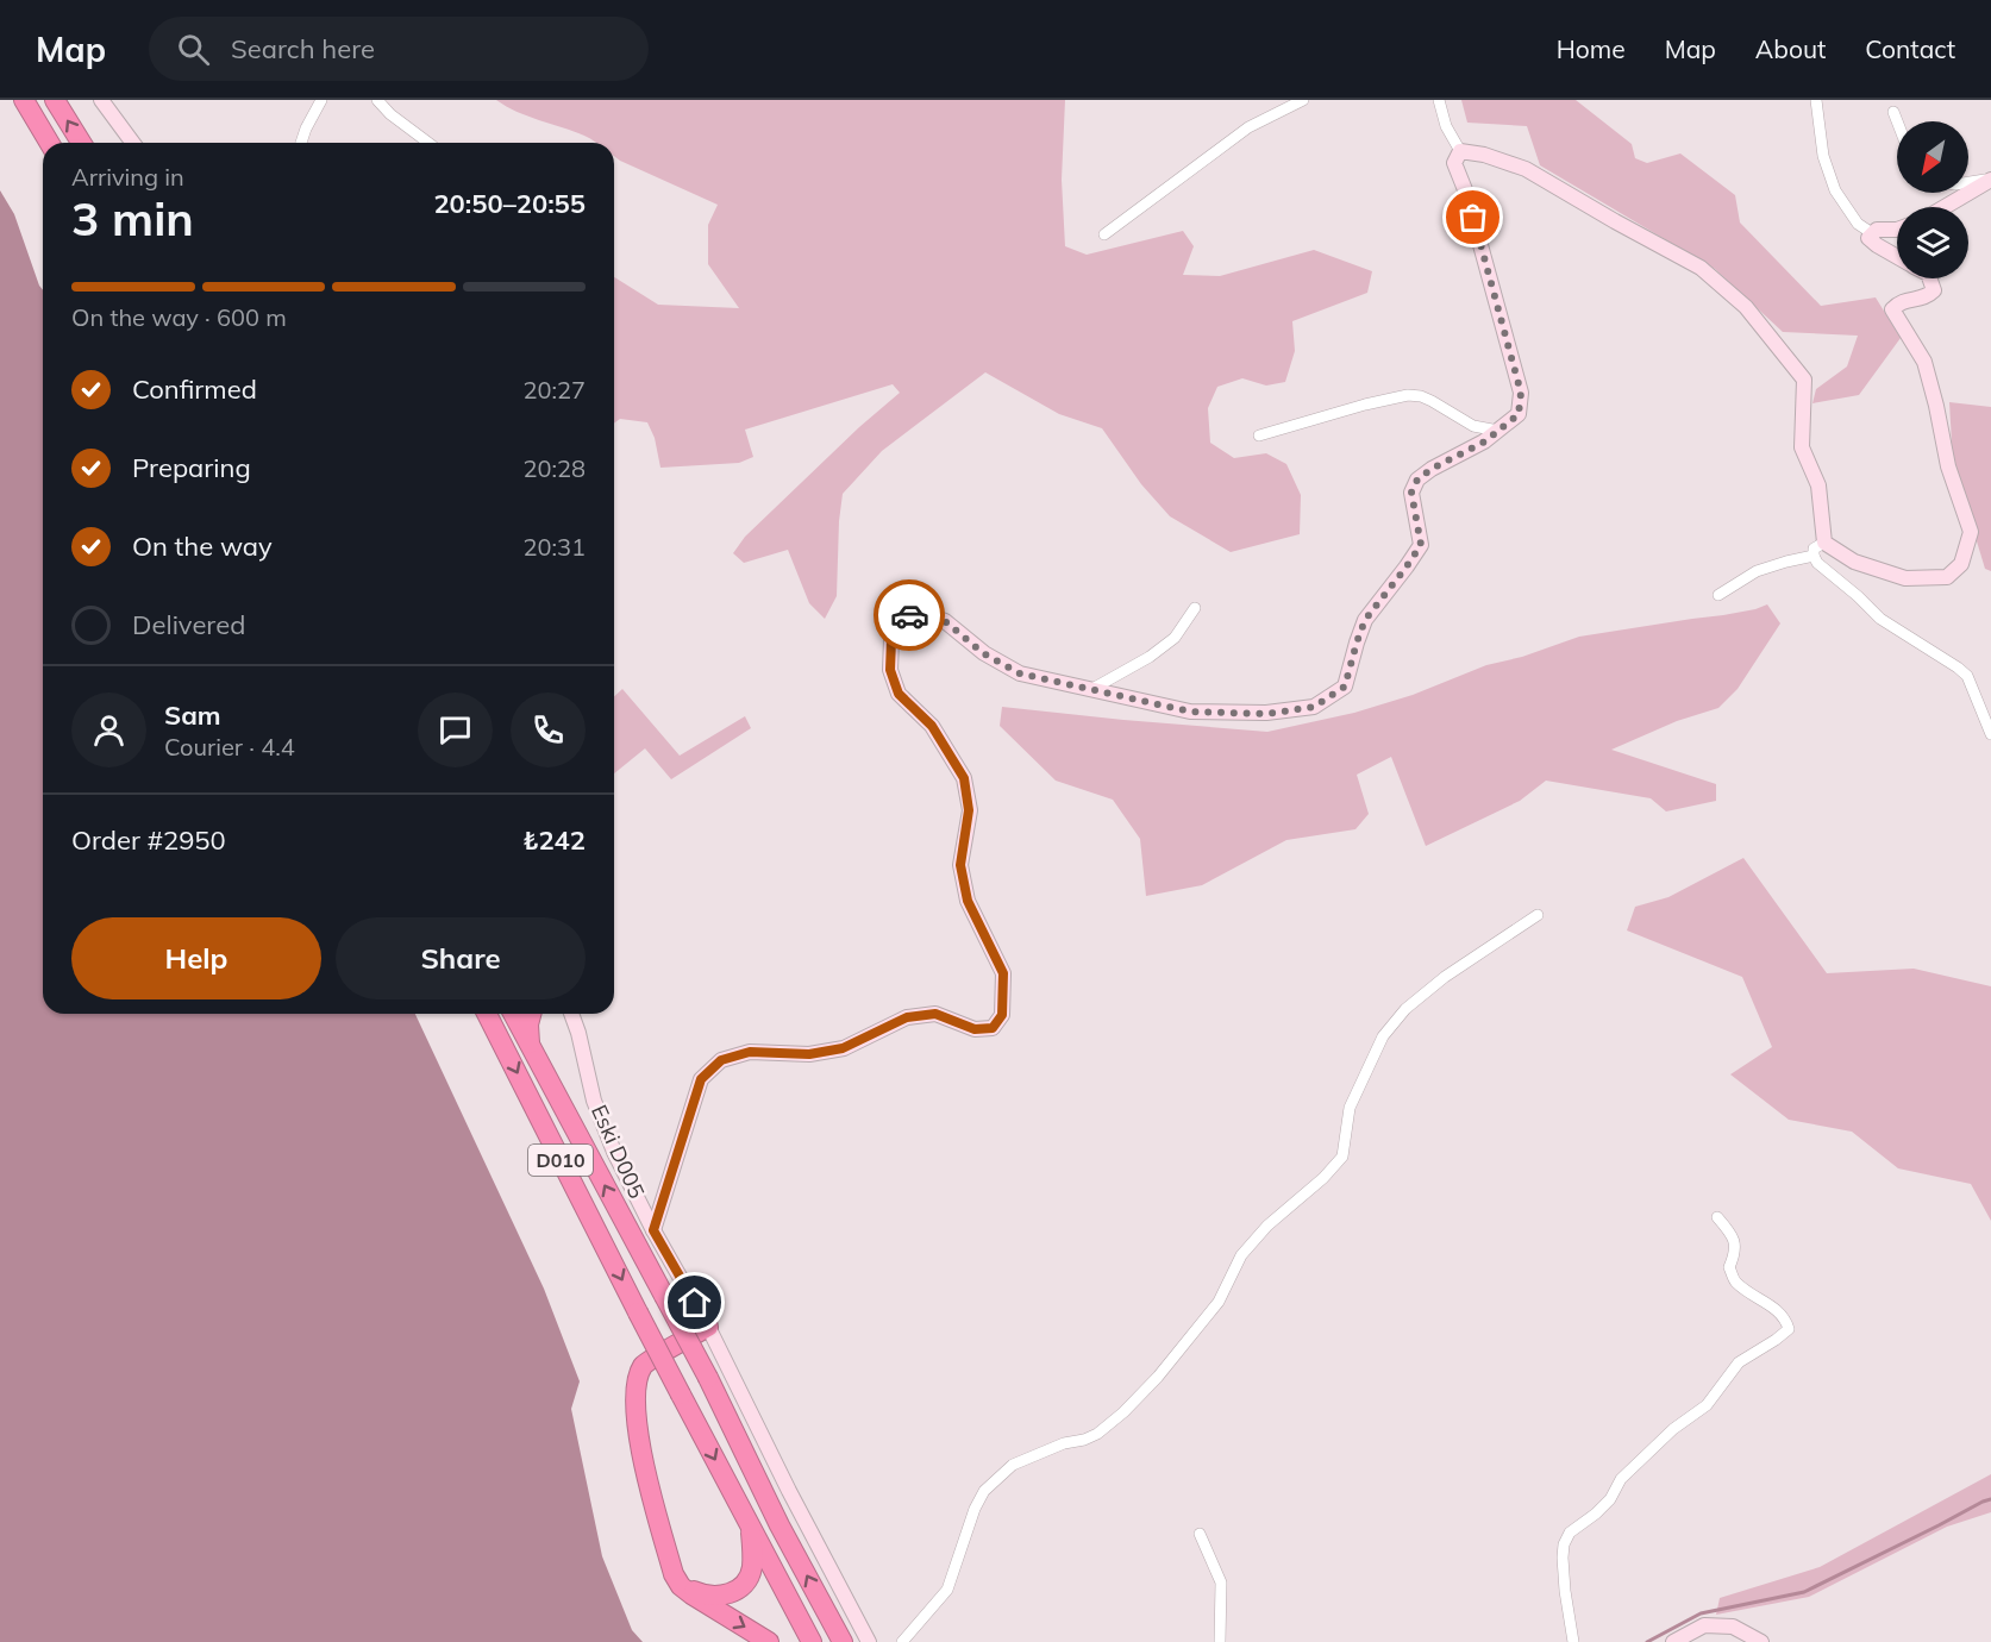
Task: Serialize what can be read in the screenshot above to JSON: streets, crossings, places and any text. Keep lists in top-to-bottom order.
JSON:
{
  "streets": {
    "highway": ["D010"],
    "street": ["Eski D005"]
  },
  "north": "bottom left",
  "page": {
    "header": "Map",
    "search": "Search here",
    "nav": [
      "Home",
      "Map",
      "About",
      "Contact"
    ],
    "heading": ["3 min", "Arriving in", "20:50–20:55"],
    "panel": [
      "Sam",
      "Courier · 4.4",
      "Order #2950",
      "₺242"
    ],
    "bar": "On the way · 600 m",
    "list": [
      ["Confirmed", "20:27"],
      ["Preparing", "20:28"],
      ["On the way", "20:31"],
      "Delivered"
    ],
    "buttons": ["Help", "Share"]
  }
}
